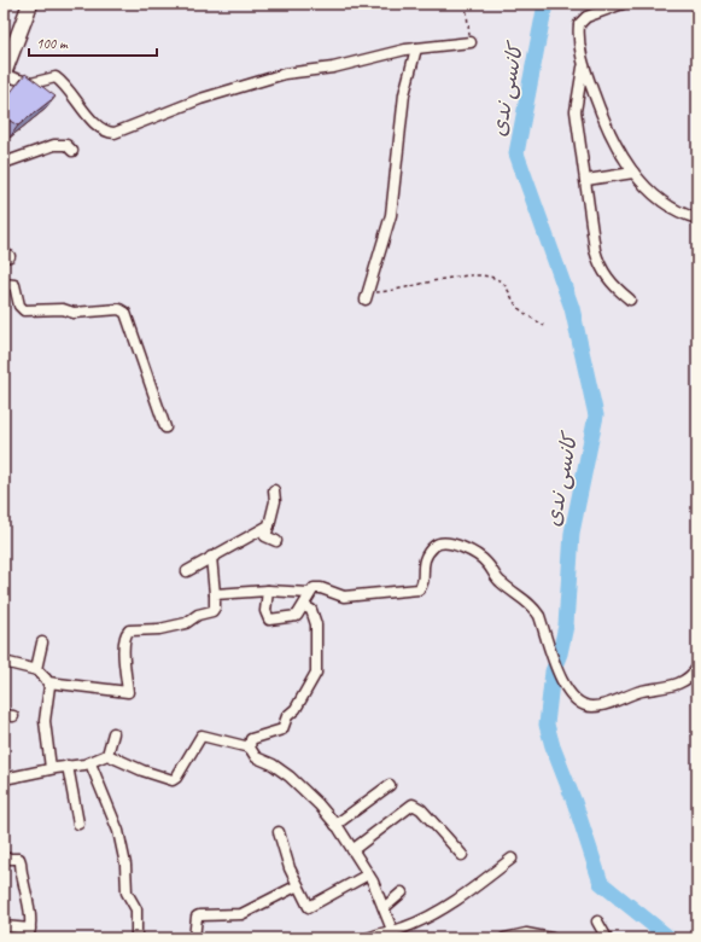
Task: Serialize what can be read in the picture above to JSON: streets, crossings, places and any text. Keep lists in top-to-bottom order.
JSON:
{
  "water": ["کانسی ندی"],
  "scale_bar": "100 m"
}
